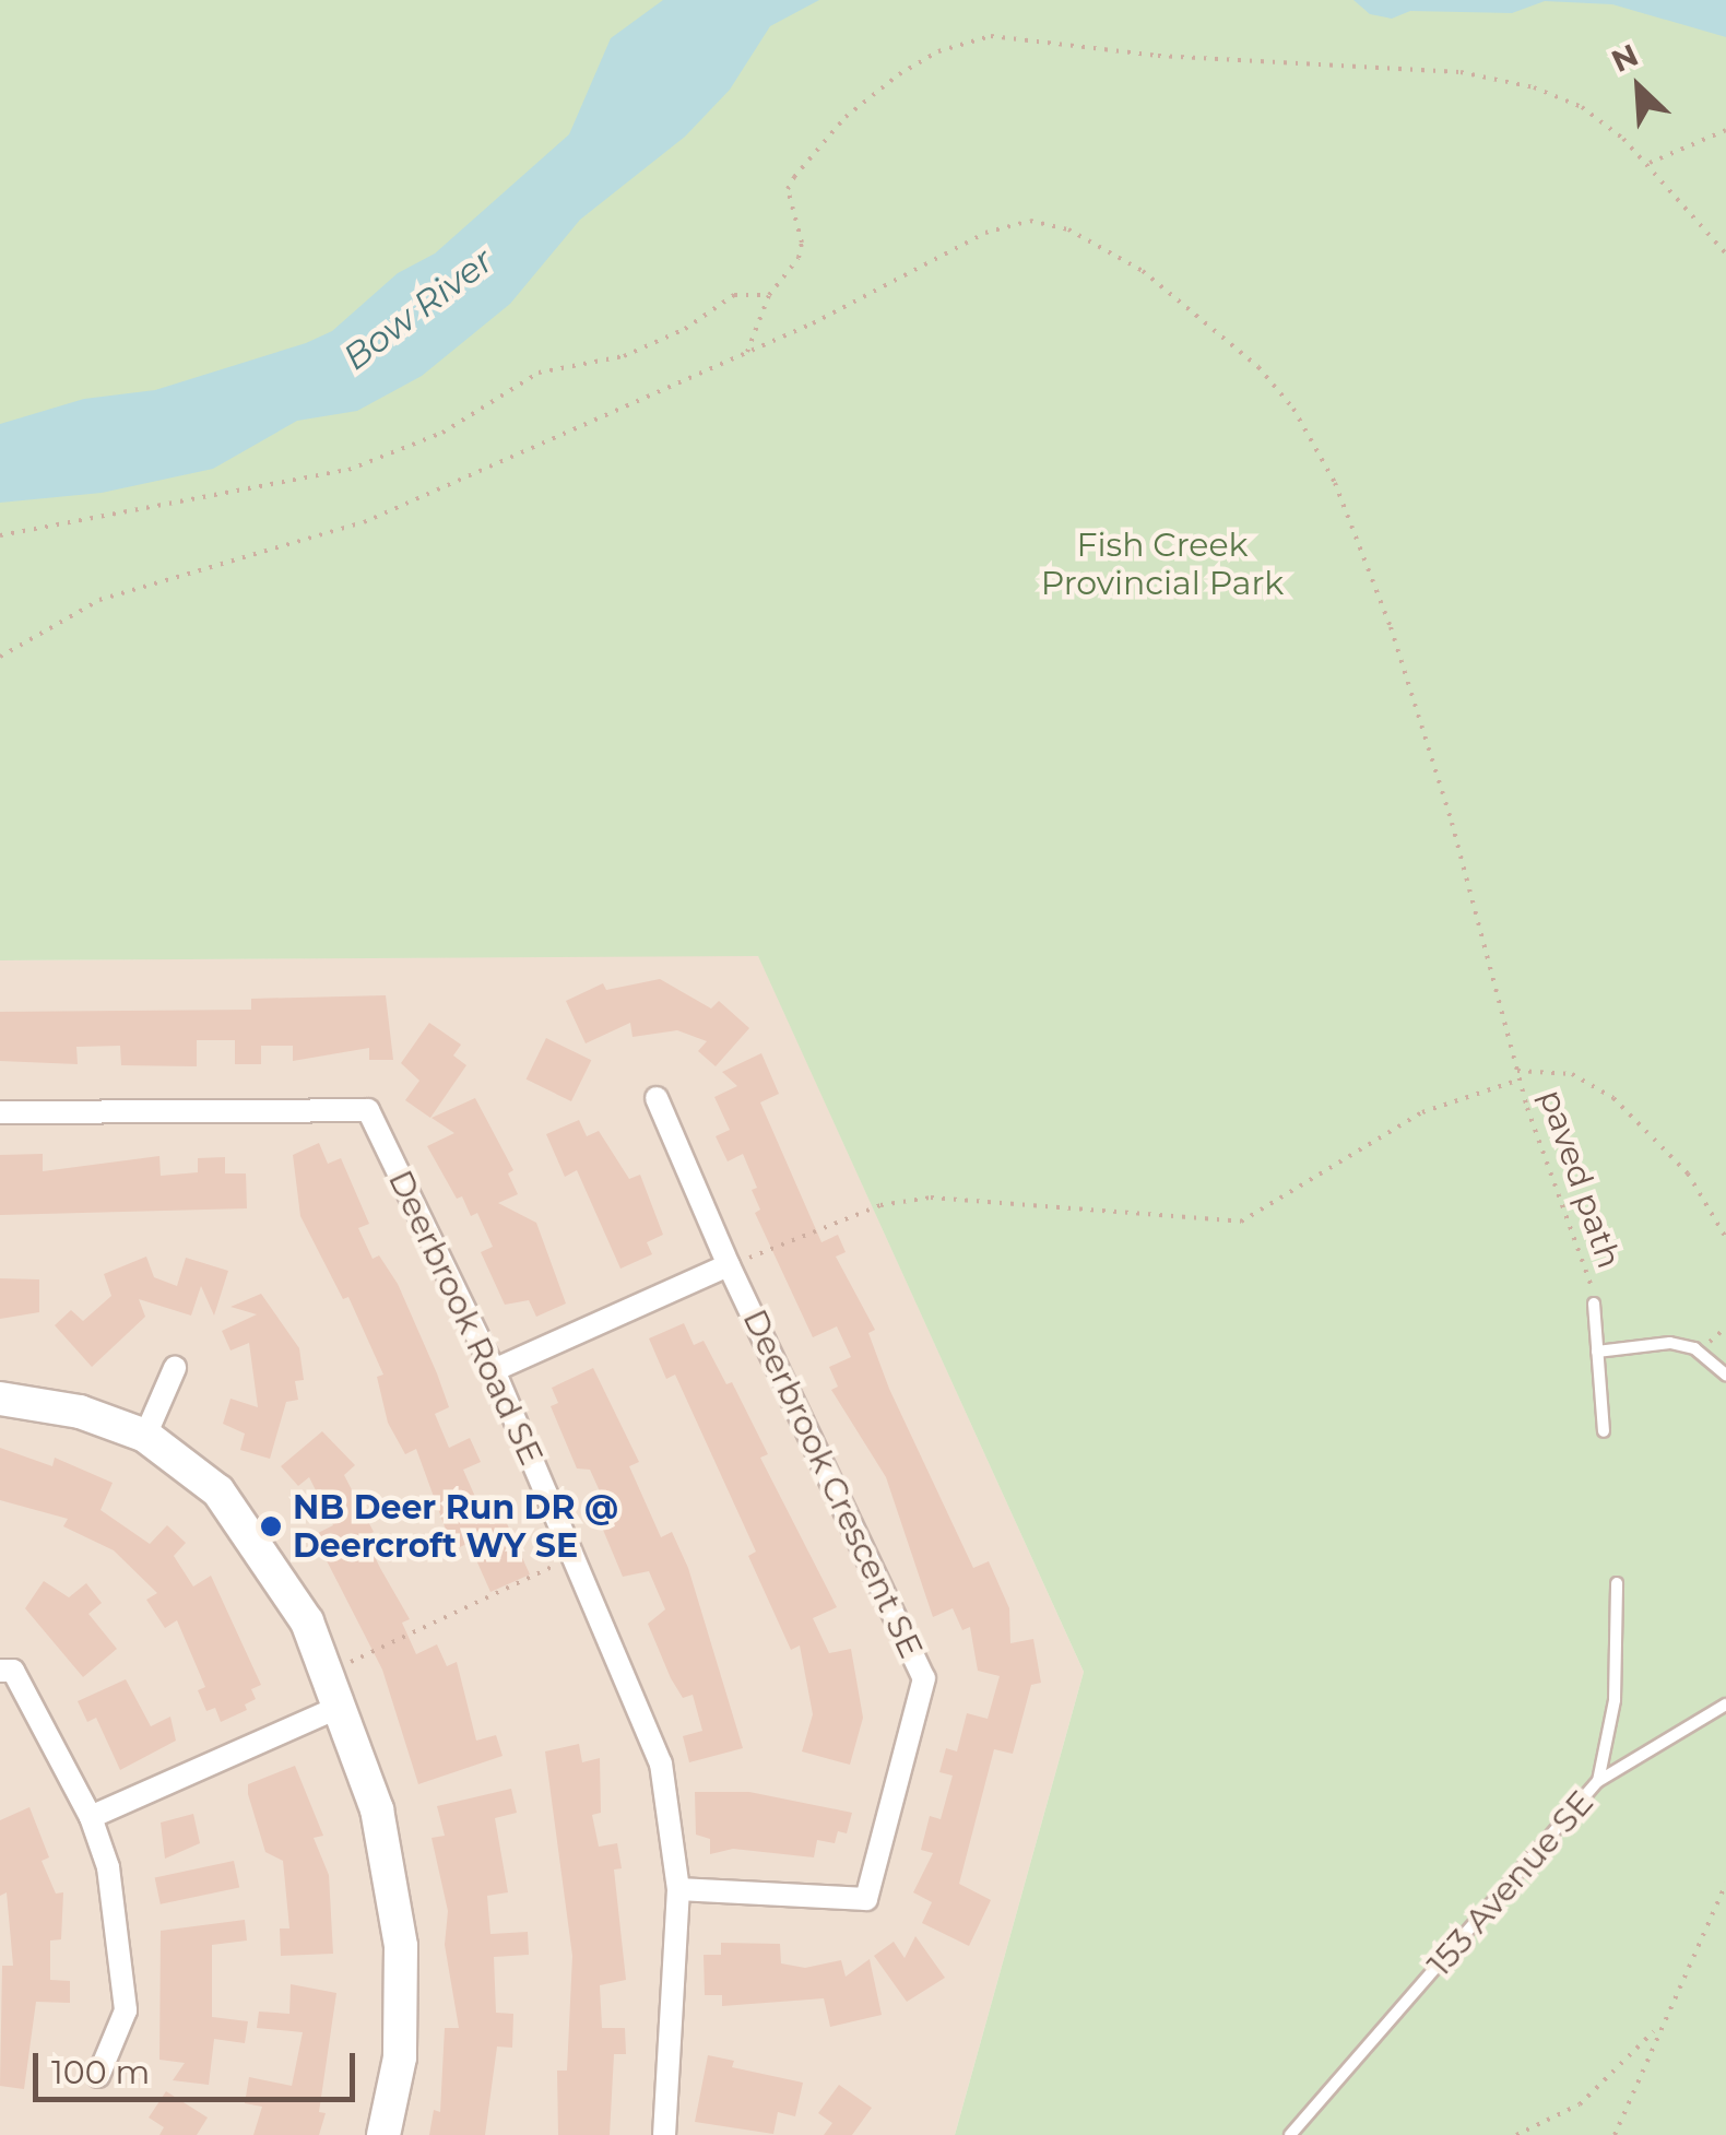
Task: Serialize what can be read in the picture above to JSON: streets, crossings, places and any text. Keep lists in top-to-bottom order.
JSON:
{
  "streets": {
    "street": ["Deerbrook Road SE", "Deerbrook Crescent SE"],
    "lane": ["153 Avenue SE"],
    "path": ["paved path"]
  },
  "crossings": [
    ["Deerbrook Road SE", "Deerbrook Crescent SE"]
  ],
  "water": ["Bow River"],
  "parks": ["Fish Creek Provincial Park"],
  "places": ["NB Deer Run DR @ Deercroft WY SE"],
  "scale_bar": "100 m",
  "north": "top left"
}
